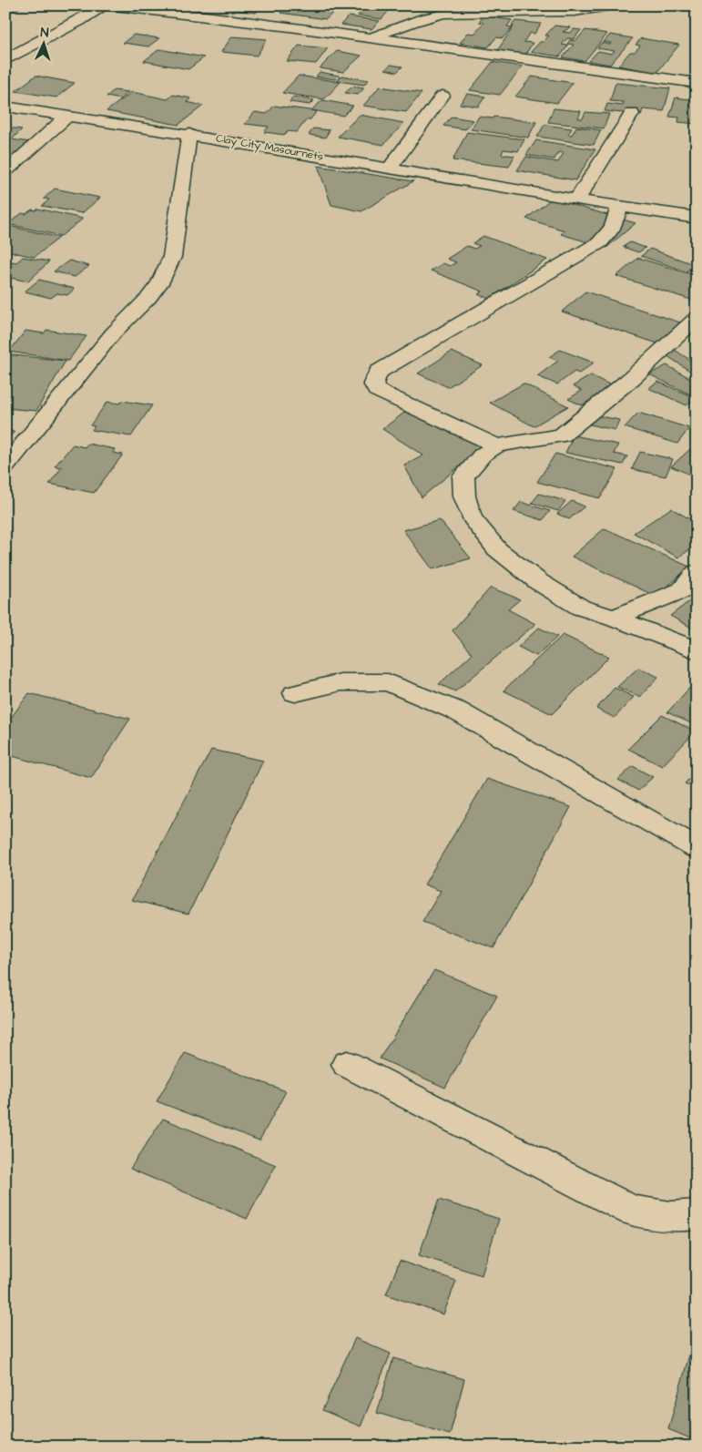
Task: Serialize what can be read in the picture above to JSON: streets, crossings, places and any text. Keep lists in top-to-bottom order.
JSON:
{
  "streets": {
    "street": ["Clay City Masournets"]
  },
  "north": "top"
}
